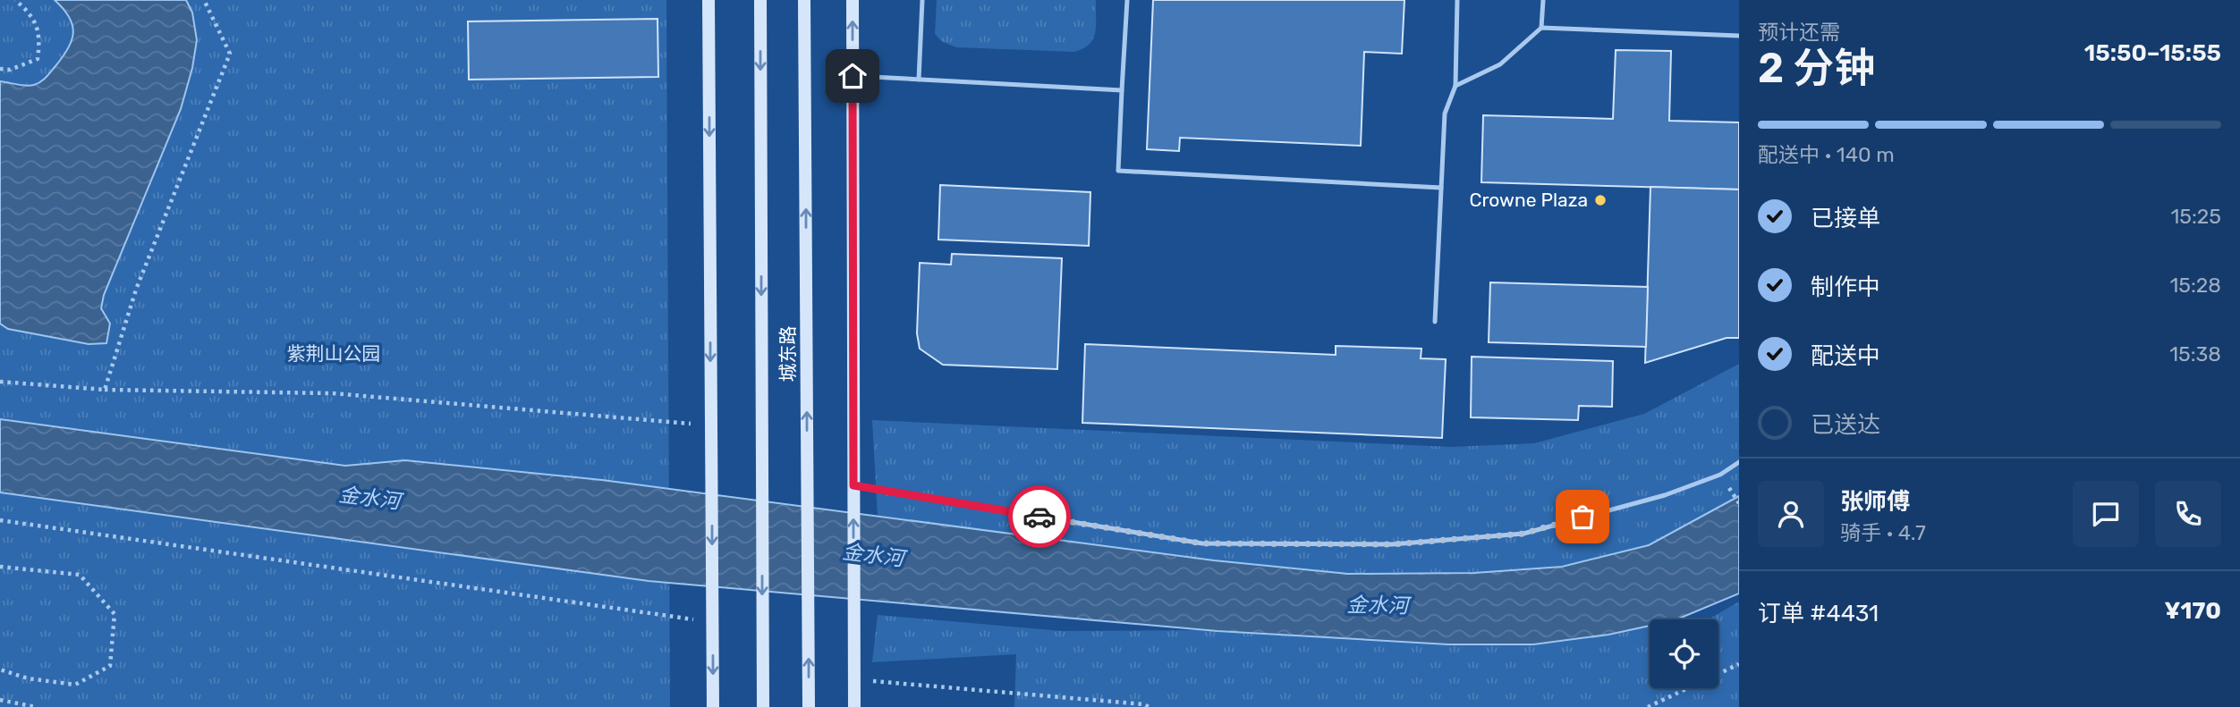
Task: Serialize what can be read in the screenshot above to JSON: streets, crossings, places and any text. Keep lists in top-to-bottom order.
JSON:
{
  "streets": {
    "street": ["城东路"]
  },
  "water": ["金水河"],
  "parks": ["紫荆山公园"],
  "places": ["Crowne Plaza"],
  "page": {
    "heading": ["2 分钟", "预计还需", "15:50–15:55"],
    "panel": [
      "张师傅",
      "骑手 · 4.7",
      "订单 #4431",
      "¥170"
    ],
    "bar": "配送中 · 140 m",
    "list": [
      ["已接单", "15:25"],
      ["制作中", "15:28"],
      ["配送中", "15:38"],
      "已送达"
    ]
  }
}
